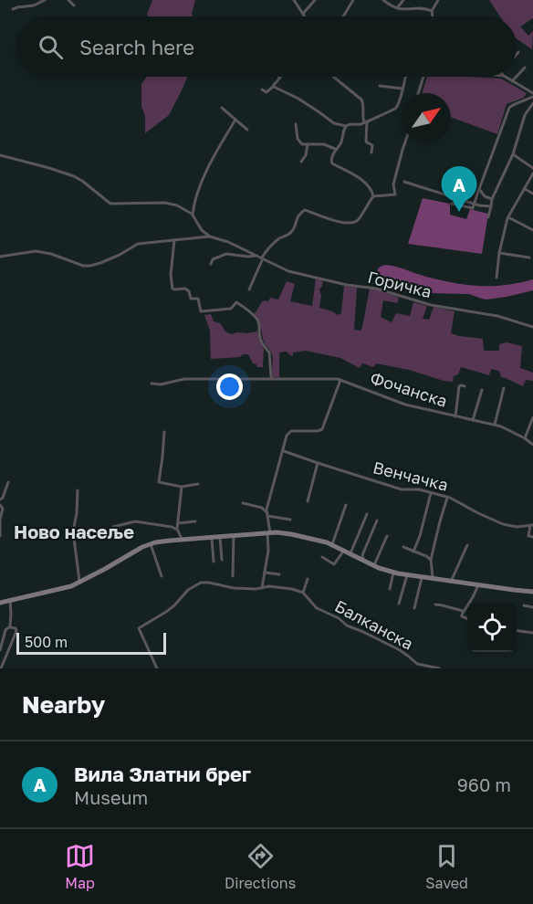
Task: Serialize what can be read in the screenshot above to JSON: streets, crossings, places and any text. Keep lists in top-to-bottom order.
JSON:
{
  "streets": {
    "street": [
      "Горичка",
      "Фочанска",
      "Венчачка",
      "Балканска"
    ]
  },
  "districts": ["Ново насеље"],
  "scale_bar": "500 m",
  "north": "top right",
  "page": {
    "search": "Search here",
    "pins": "A",
    "scale": "500 m",
    "heading": "Nearby",
    "list": [
      {
        "mark": "A",
        "name": "Вила Златни брег",
        "note": "Museum",
        "value": "960 m"
      }
    ],
    "nav": ["Map", "Directions", "Saved"]
  }
}
